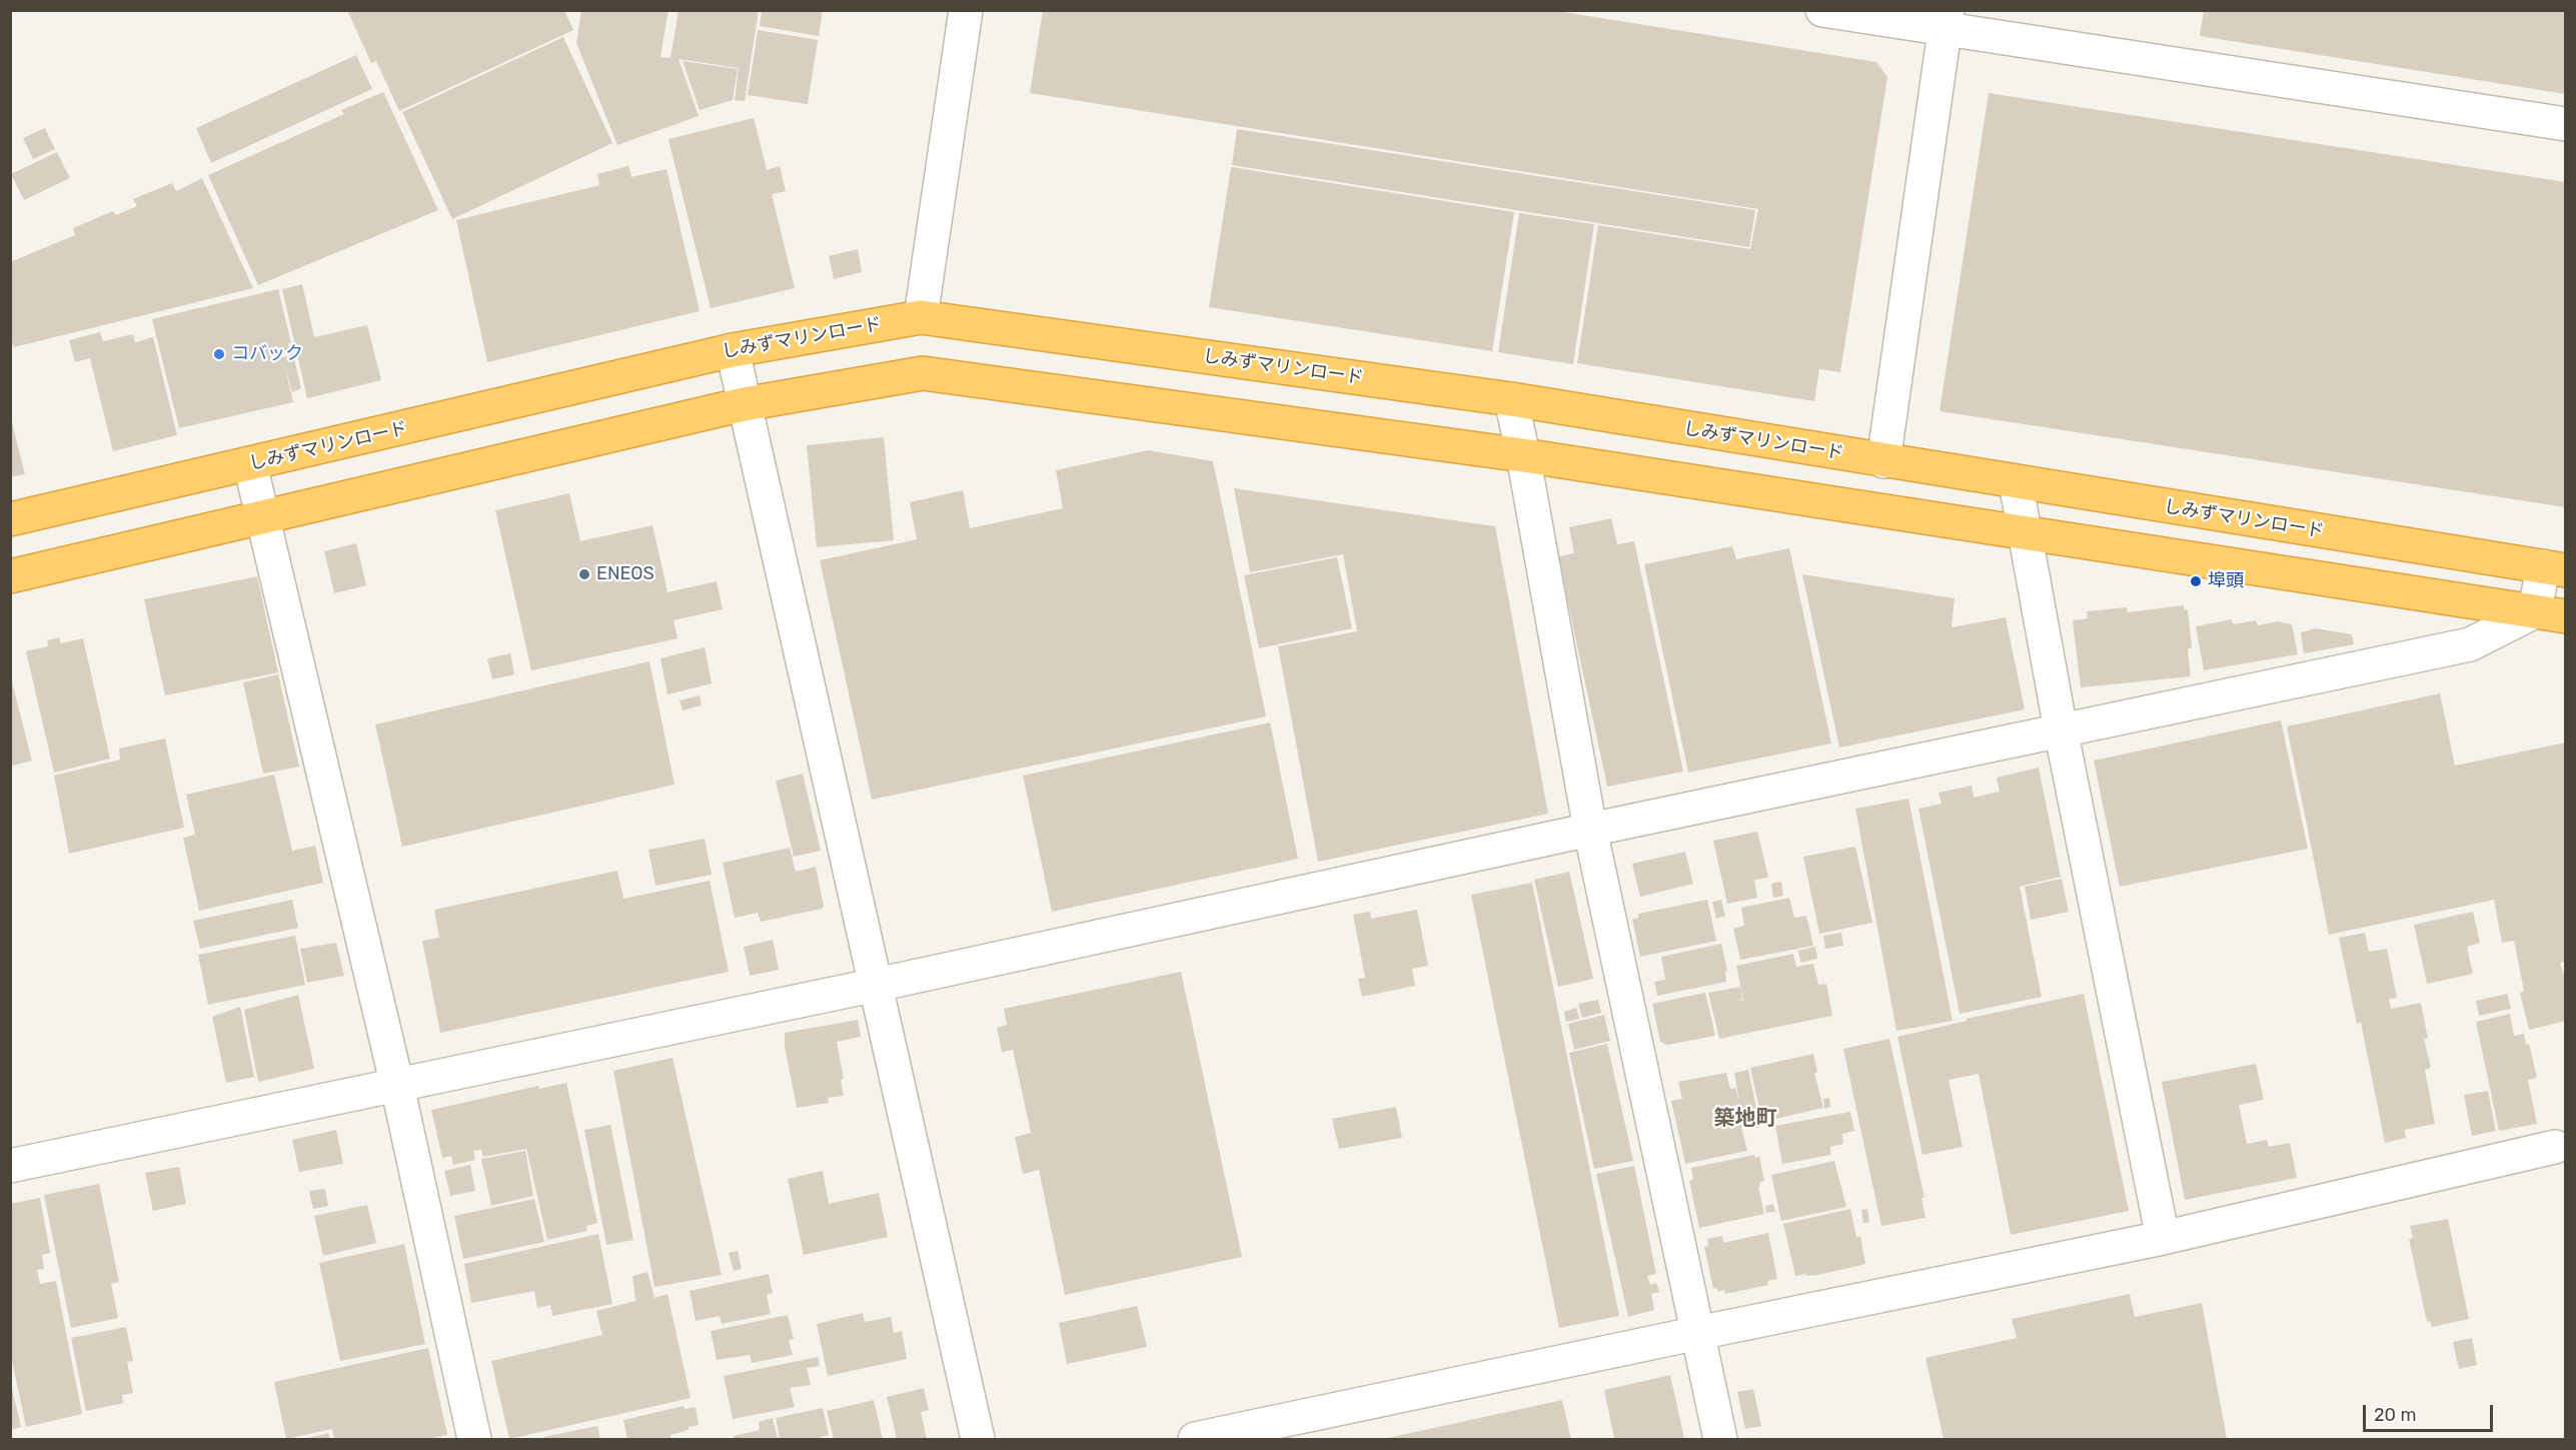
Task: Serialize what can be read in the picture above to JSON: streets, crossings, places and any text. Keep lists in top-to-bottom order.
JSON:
{
  "streets": {
    "highway": ["しみずマリンロード"]
  },
  "districts": ["築地町"],
  "places": ["コバック", "ENEOS", "埠頭"],
  "scale_bar": "20 m"
}
